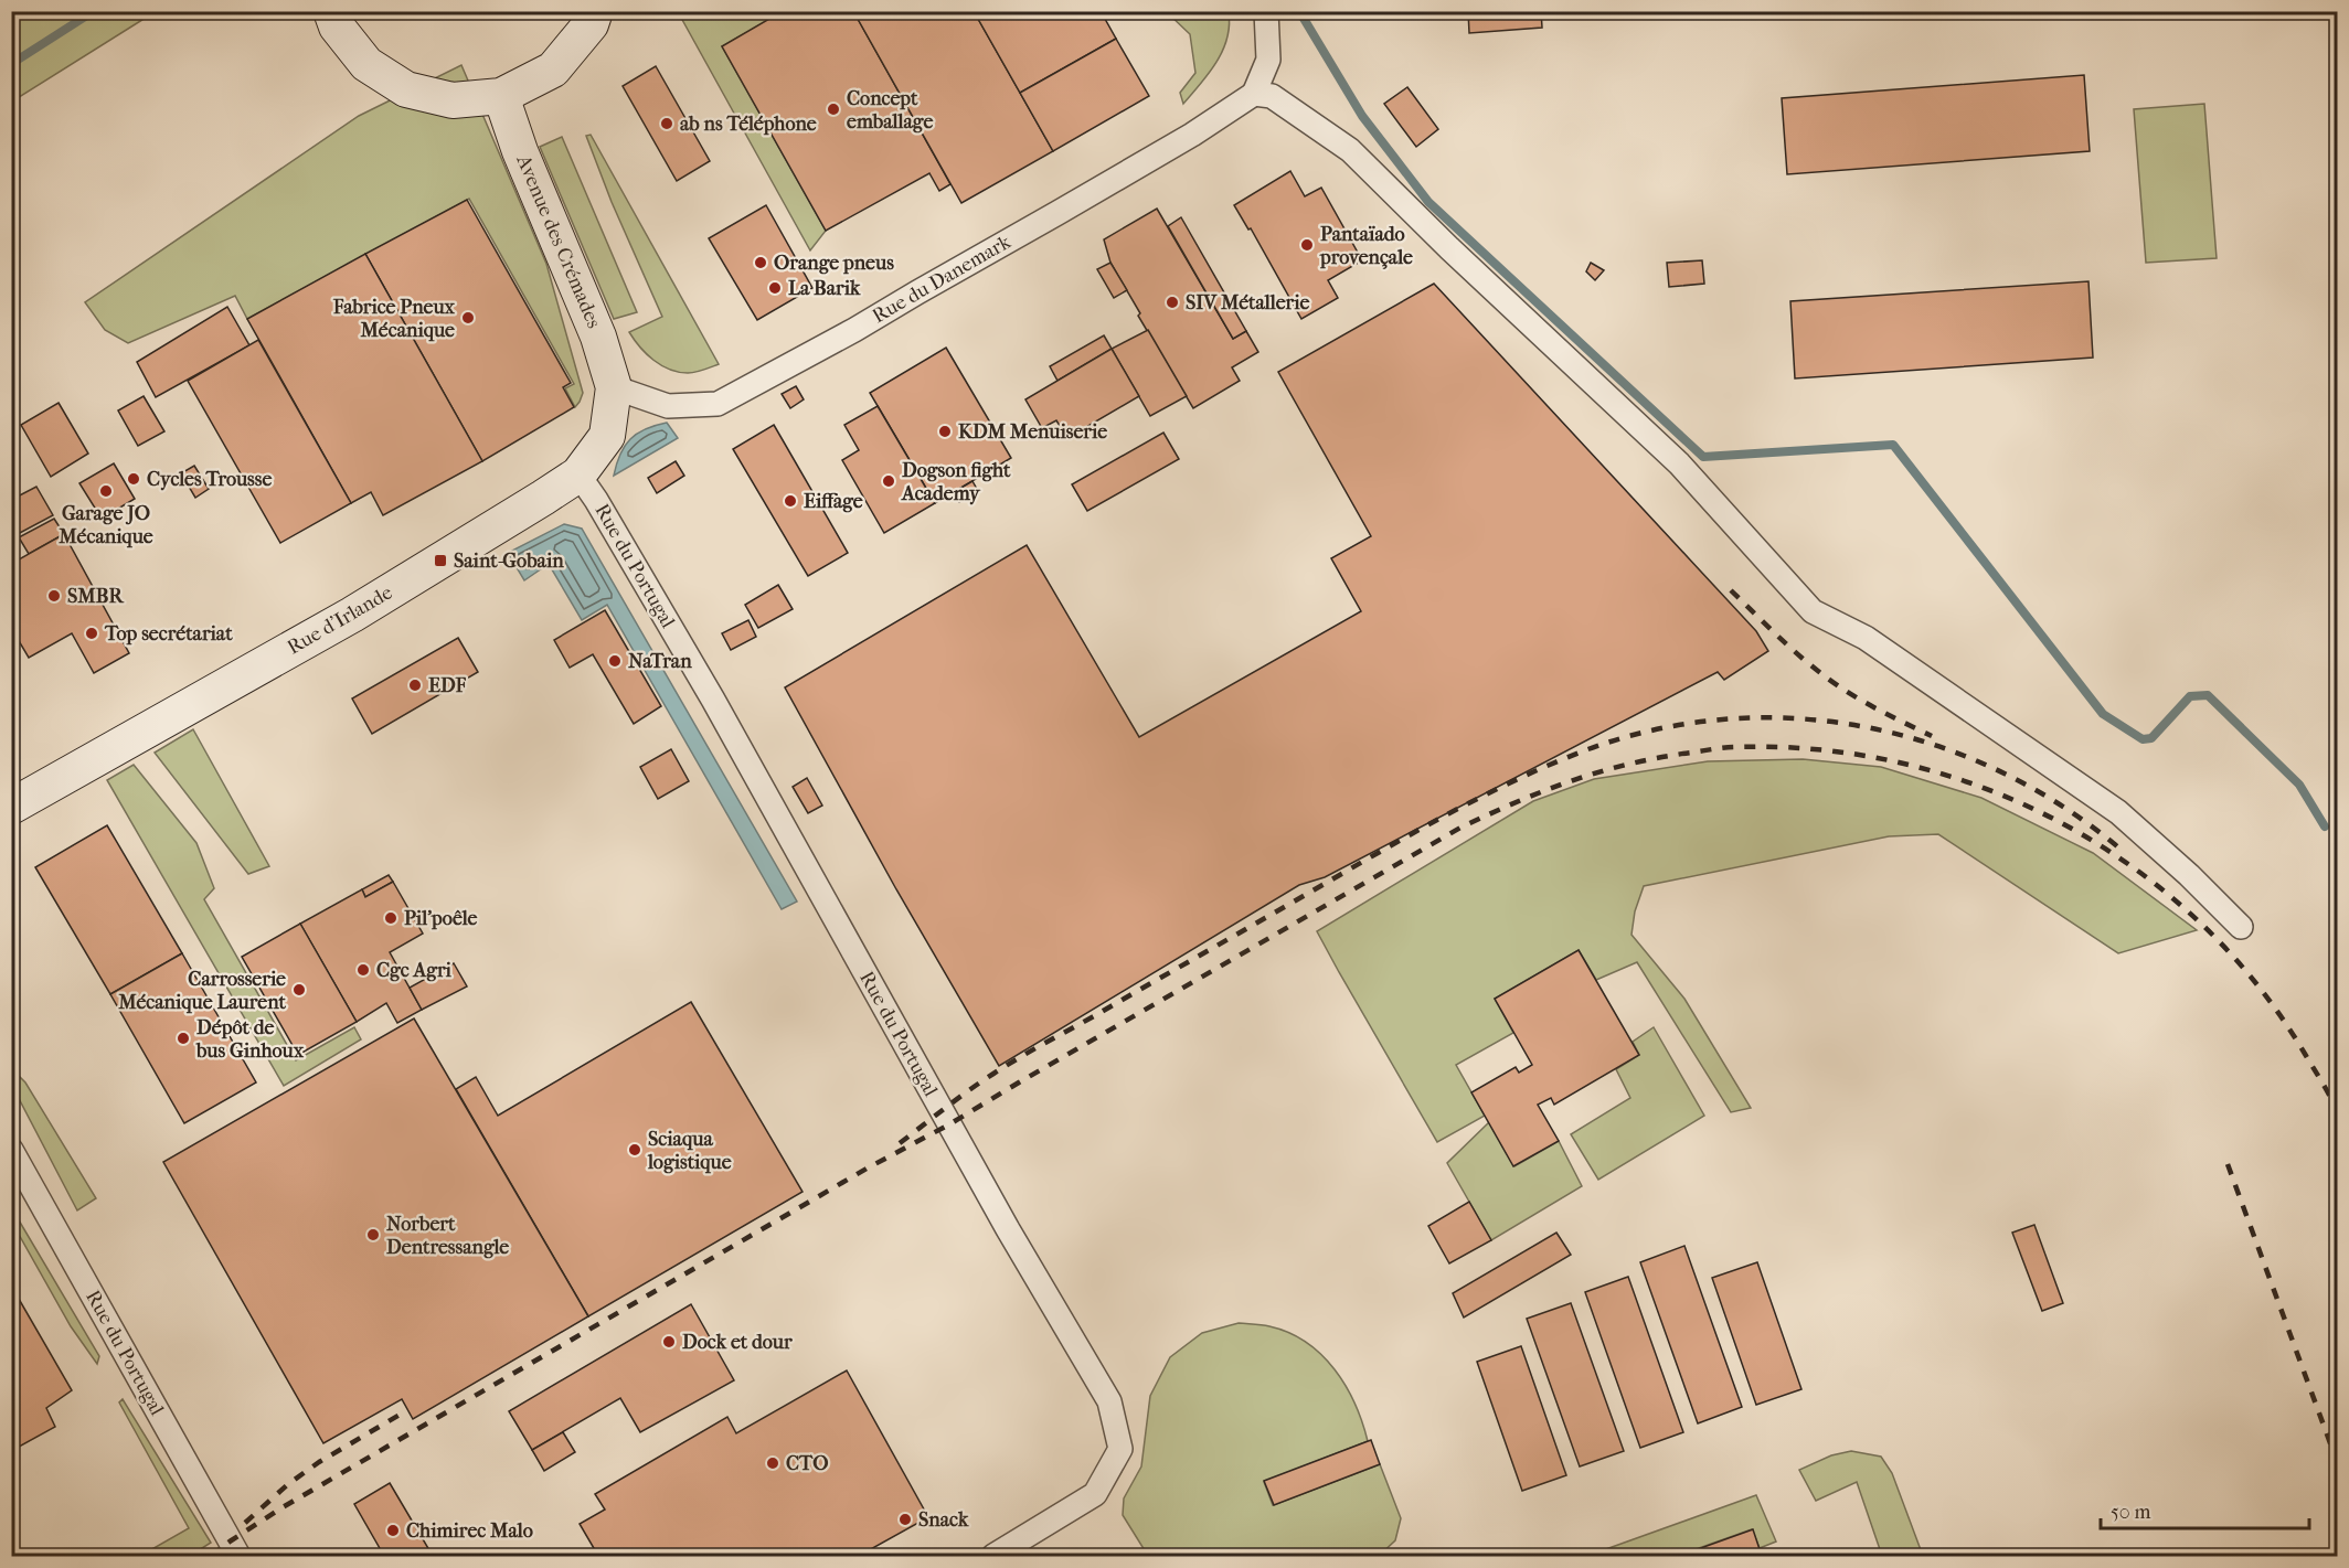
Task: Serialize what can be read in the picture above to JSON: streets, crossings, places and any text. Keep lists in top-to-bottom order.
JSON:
{
  "streets": {
    "street": [
      "Avenue des Crémades",
      "Rue du Danemark",
      "Rue du Portugal",
      "Rue d'Irlande"
    ]
  },
  "crossings": [
    ["Avenue des Crémades", "Rue du Danemark"],
    ["Avenue des Crémades", "Rue d'Irlande"],
    ["Rue du Danemark", "Rue d'Irlande"],
    ["Rue du Portugal", "Rue d'Irlande"]
  ],
  "places": {
    "other": [
      "Concept emballage",
      "ab ns Téléphone",
      "Pantaïado provençale",
      "Orange pneus",
      "La Barik",
      "SIV Métallerie",
      "Fabrice Pneux Mécanique",
      "KDM Menuiserie",
      "Cycles Trousse",
      "Dogson fight Academy",
      "Garage JO Mécanique",
      "Eiffage",
      "SMBR",
      "Top secrétariat",
      "NaTran",
      "EDF",
      "Pil’poêle",
      "Cgc Agri",
      "Carrosserie Mécanique Laurent",
      "Dépôt de bus Ginhoux",
      "Sciaqua logistique",
      "Norbert Dentressangle",
      "Dock et dour",
      "CTO",
      "Snack",
      "Chimirec Malo"
    ],
    "transit": ["Saint-Gobain"]
  },
  "scale_bar": "50 m"
}
